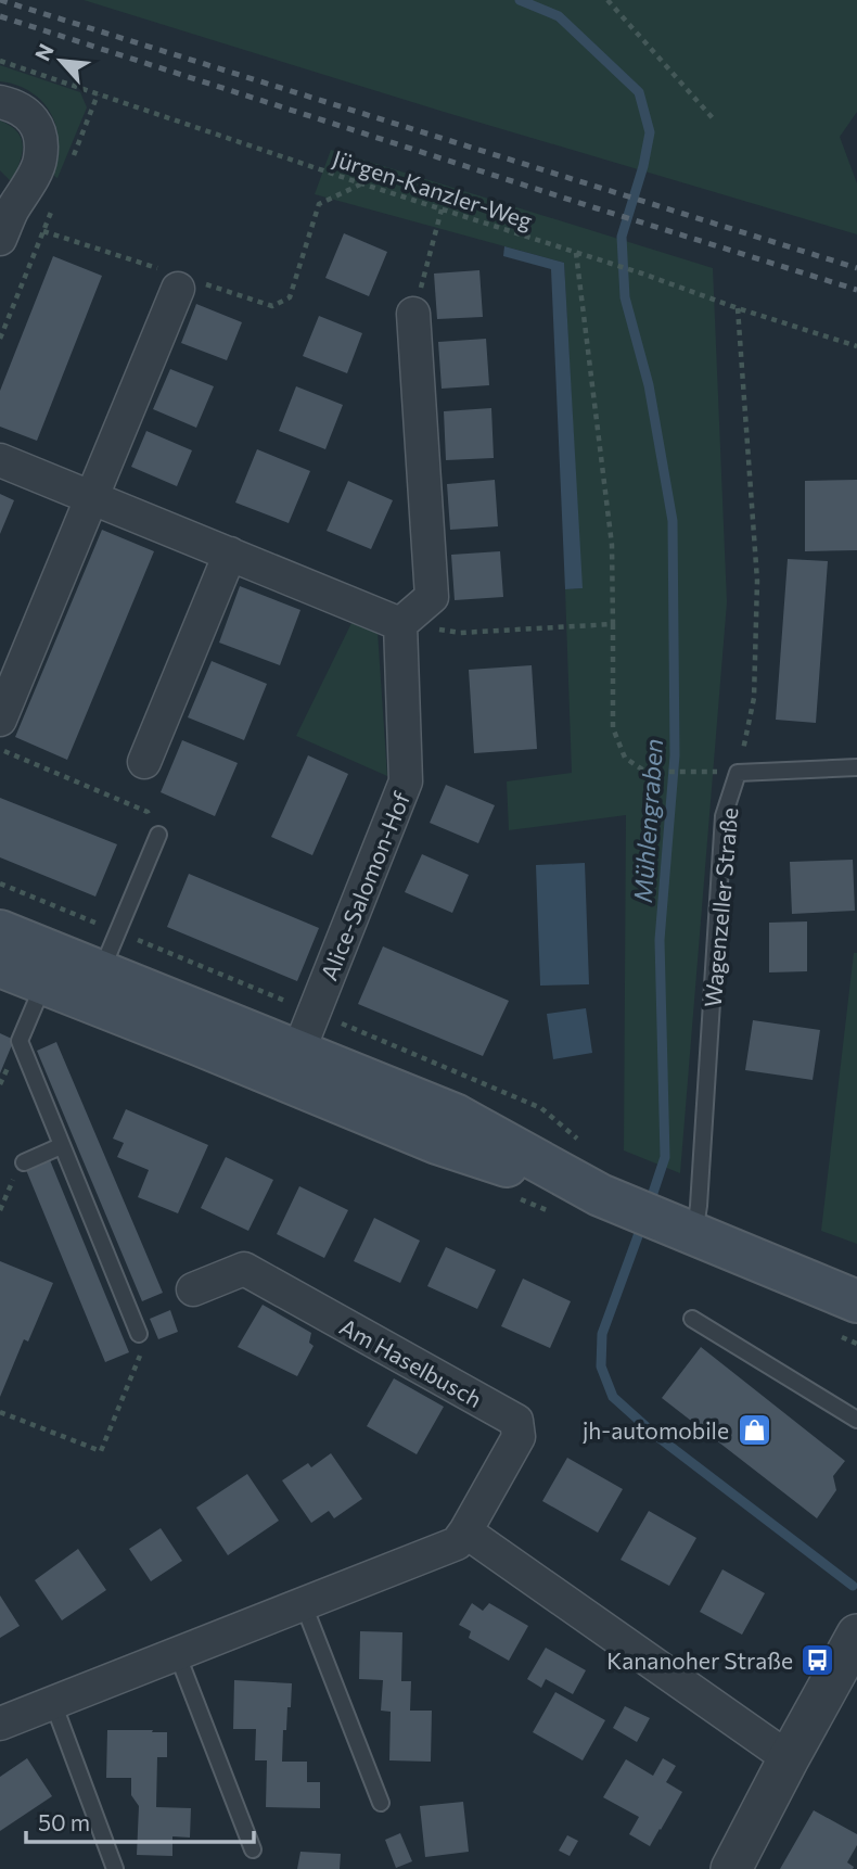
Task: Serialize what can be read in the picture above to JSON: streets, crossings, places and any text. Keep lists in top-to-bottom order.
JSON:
{
  "streets": {
    "street": ["Alice-Salomon-Hof", "Am Haselbusch"],
    "lane": ["Wagenzeller Straße"],
    "path": ["Jürgen-Kanzler-Weg"]
  },
  "water": ["Mühlengraben"],
  "places": {
    "shop": ["jh-automobile"],
    "bus stop": ["Kananoher Straße"]
  },
  "scale_bar": "50 m",
  "north": "top left"
}
